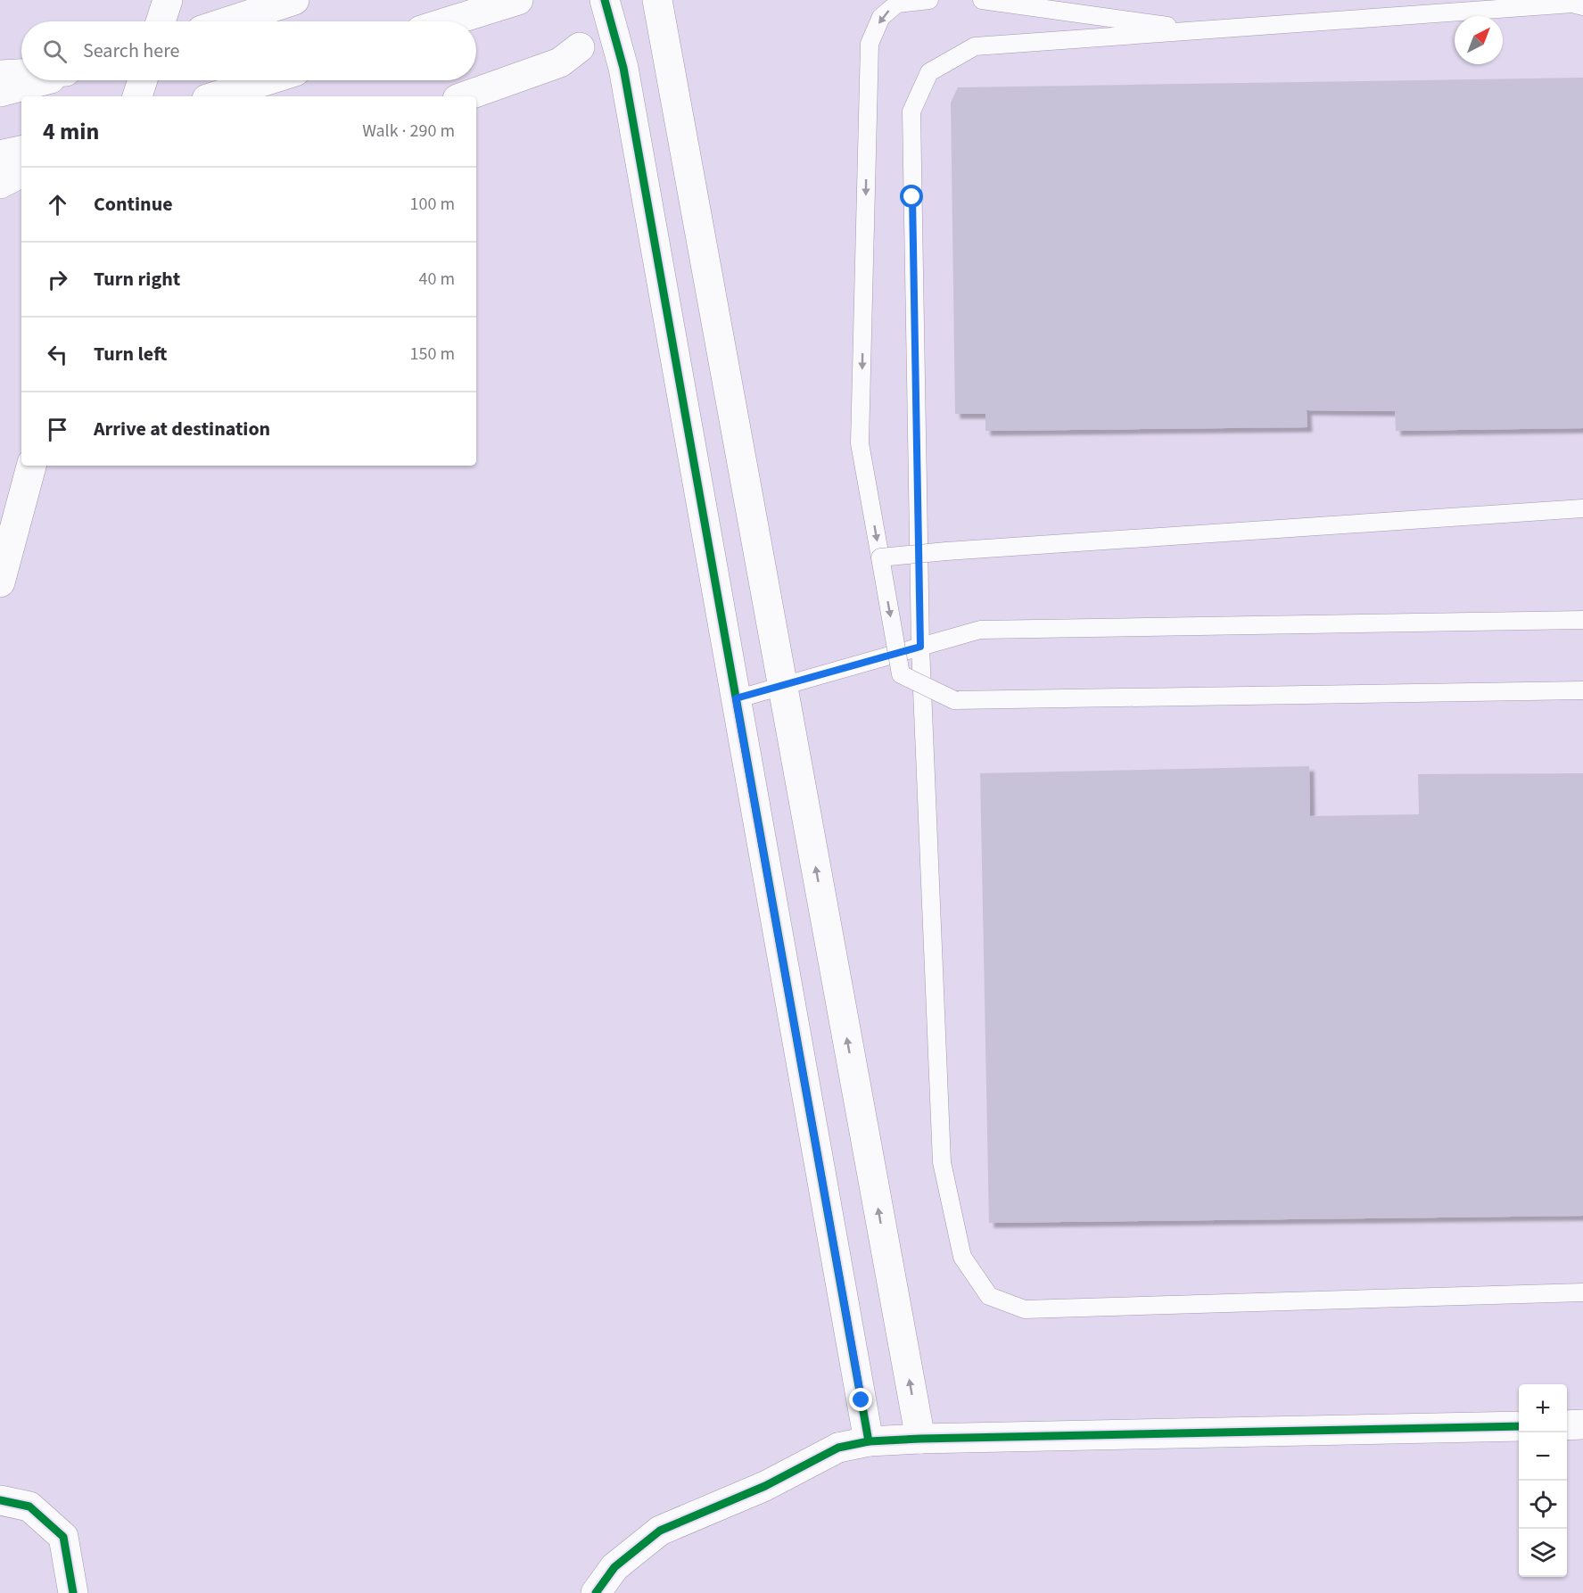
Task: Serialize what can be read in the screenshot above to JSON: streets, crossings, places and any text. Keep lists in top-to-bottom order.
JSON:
{
  "north": "top right",
  "page": {
    "search": "Search here",
    "heading": ["4 min", "Walk · 290 m"],
    "list": [
      ["Continue", "100 m"],
      ["Turn right", "40 m"],
      ["Turn left", "150 m"],
      "Arrive at destination"
    ],
    "map_buttons": ["+", "−"]
  }
}
